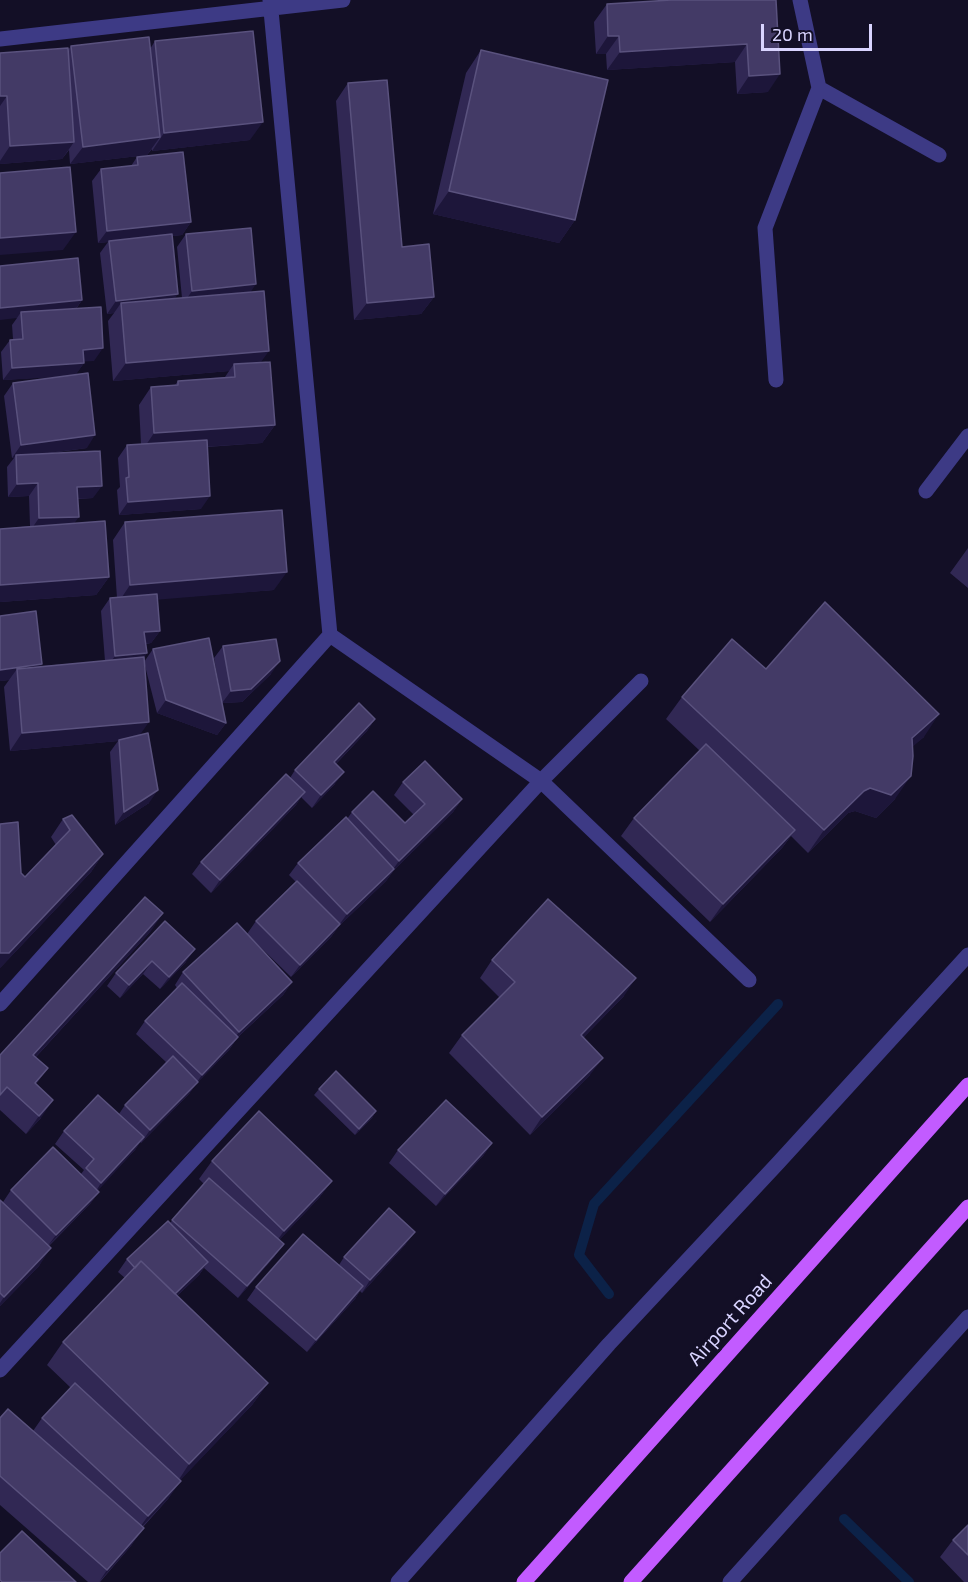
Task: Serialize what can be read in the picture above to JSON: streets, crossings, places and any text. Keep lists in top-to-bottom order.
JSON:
{
  "streets": {
    "main road": ["Airport Road"]
  },
  "scale_bar": "20 m"
}
